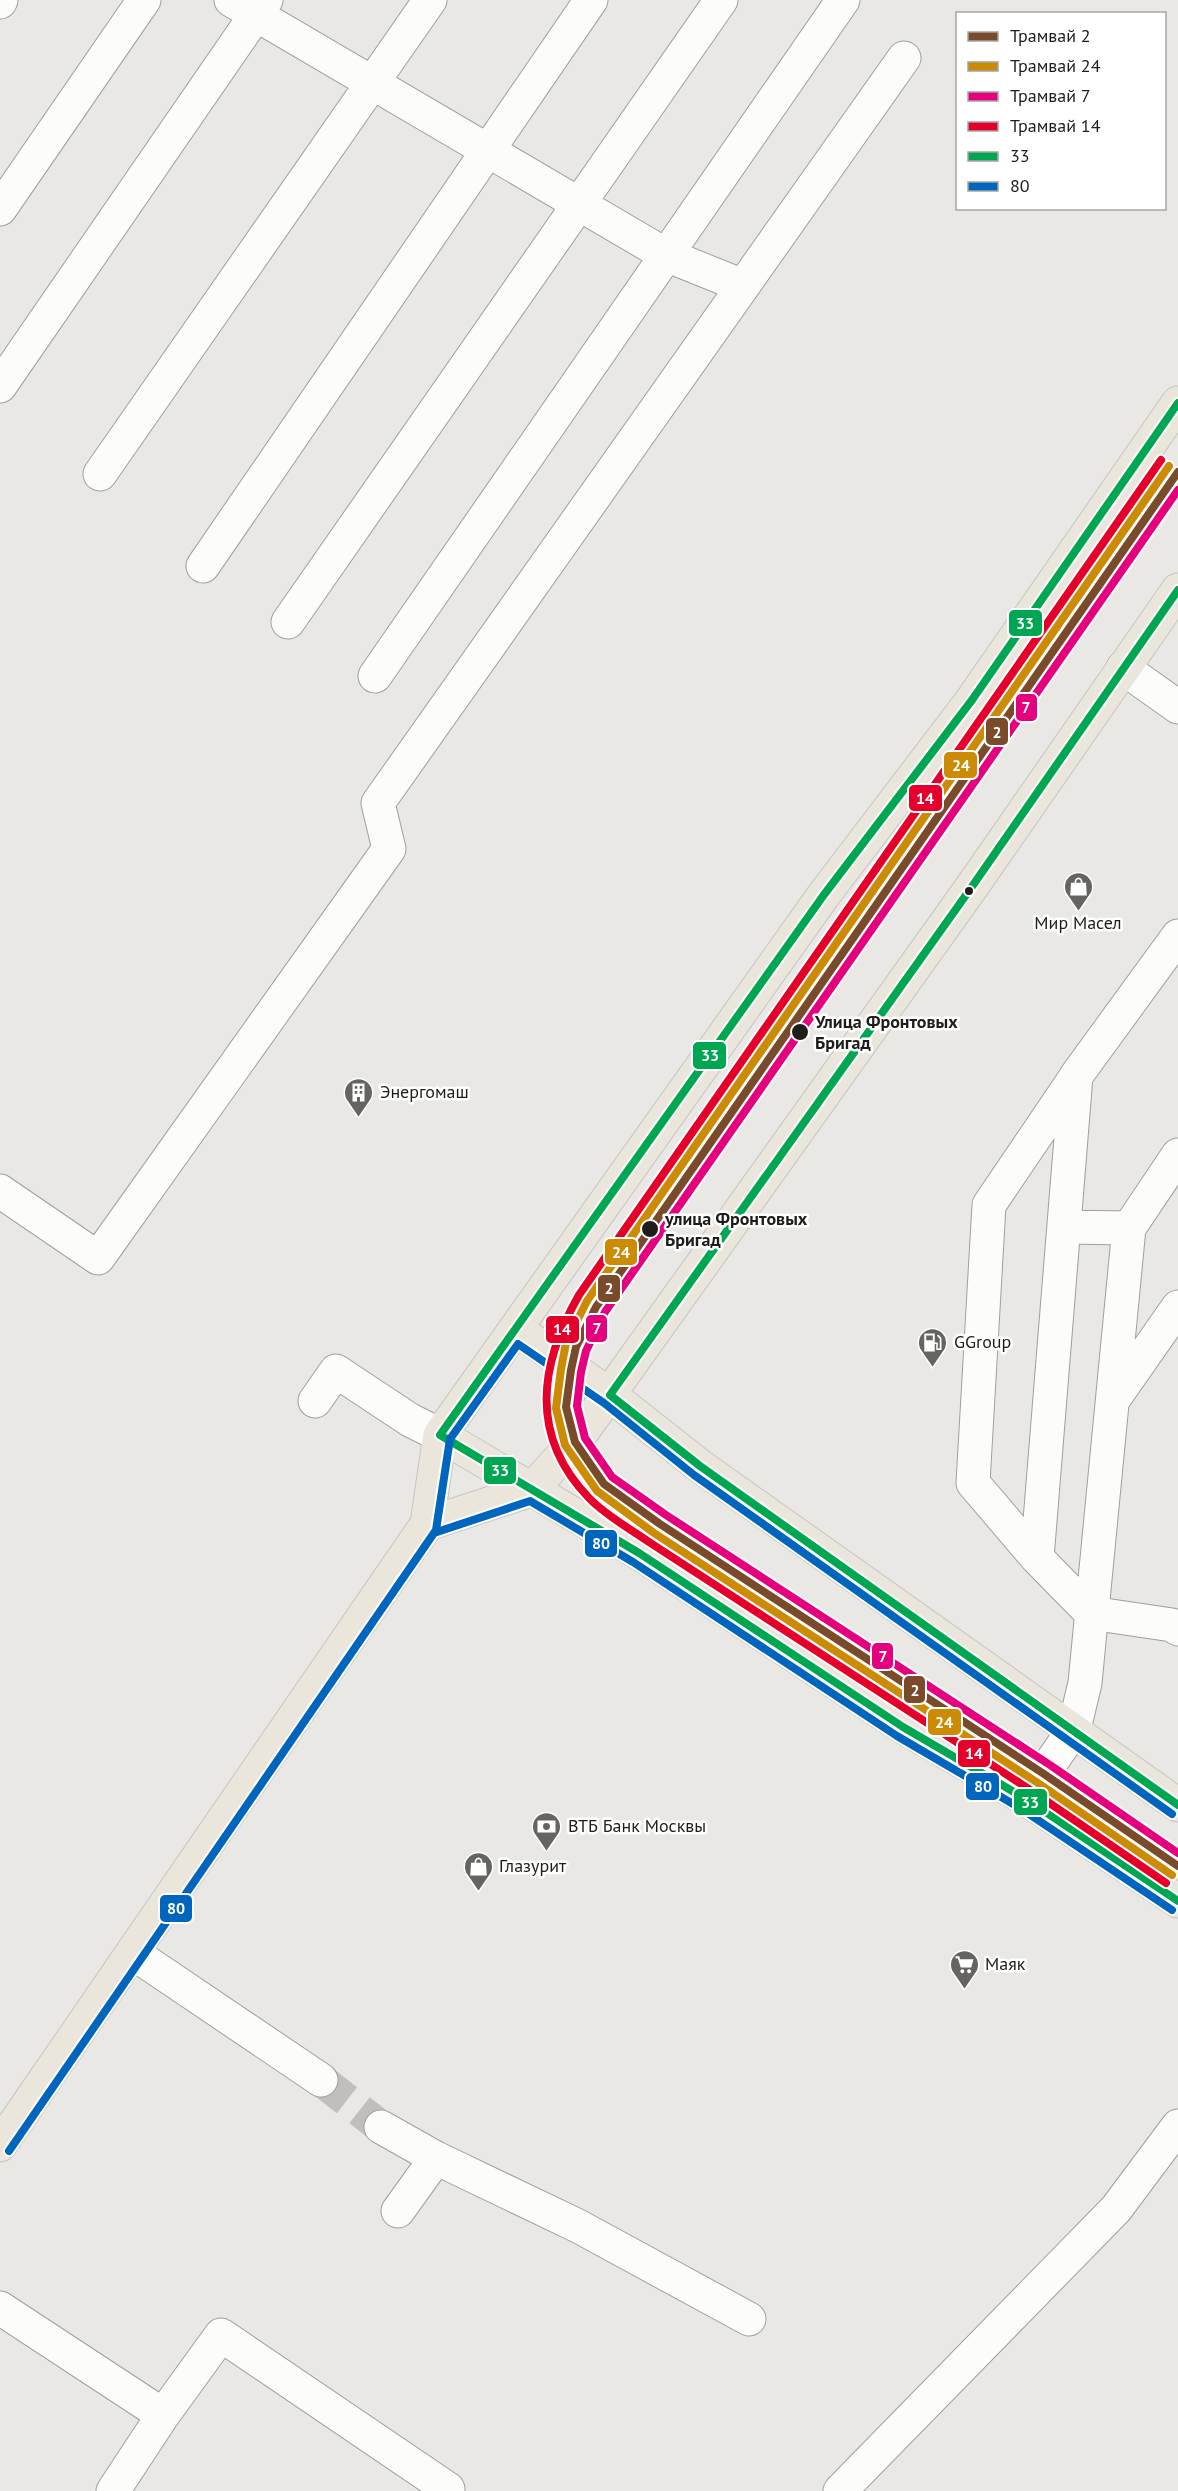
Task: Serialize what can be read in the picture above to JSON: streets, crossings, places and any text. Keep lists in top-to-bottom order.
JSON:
{
  "places": {
    "shop": ["Мир Масел", "Глазурит"],
    "other": ["Улица Фронтовых Бригад", "улица Фронтовых Бригад"],
    "building": ["Энергомаш"],
    "fuel station": ["GGroup"],
    "bank": ["ВТБ Банк Москвы"],
    "supermarket": ["Маяк"]
  },
  "lines": [
    "transit line 33",
    "tram line 14",
    "tram line 24",
    "tram line 2",
    "tram line 7",
    "transit line 80"
  ],
  "legend": [
    "Трамвай 2",
    "Трамвай 24",
    "Трамвай 7",
    "Трамвай 14",
    "33",
    "80"
  ]
}
